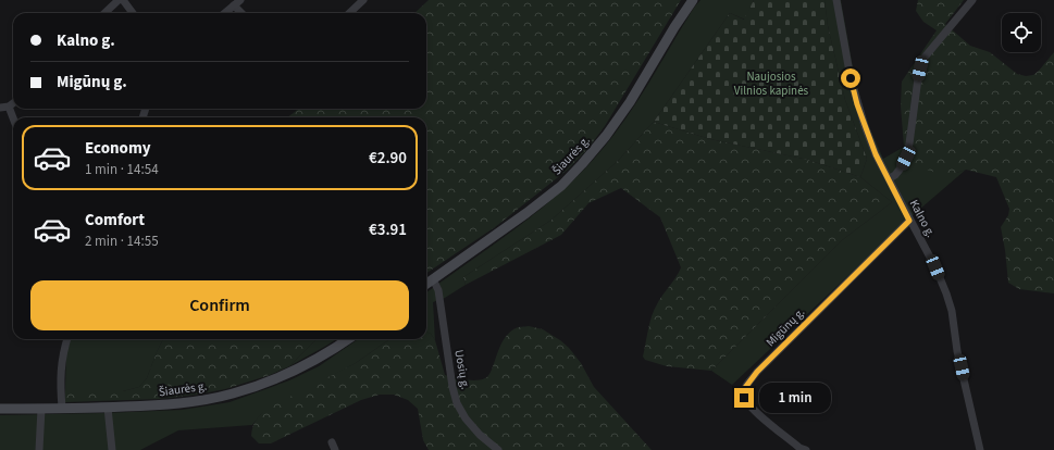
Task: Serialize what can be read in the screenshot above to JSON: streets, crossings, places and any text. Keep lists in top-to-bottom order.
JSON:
{
  "streets": {
    "main road": ["Šiaurės g."],
    "street": ["Kalno g.", "Migūnų g.", "Uosių g."]
  },
  "crossings": [
    ["Šiaurės g.", "Uosių g."],
    ["Kalno g.", "Migūnų g."]
  ],
  "parks": ["Naujosios Vilnios kapinės"],
  "page": {
    "banner": ["Kalno g.", "Migūnų g."],
    "list": [
      {
        "name": "Economy",
        "note": "1 min · 14:54",
        "value": "€2.90"
      },
      {
        "name": "Comfort",
        "note": "2 min · 14:55",
        "value": "€3.91"
      }
    ],
    "buttons": "Confirm",
    "bubble": "1 min"
  }
}
